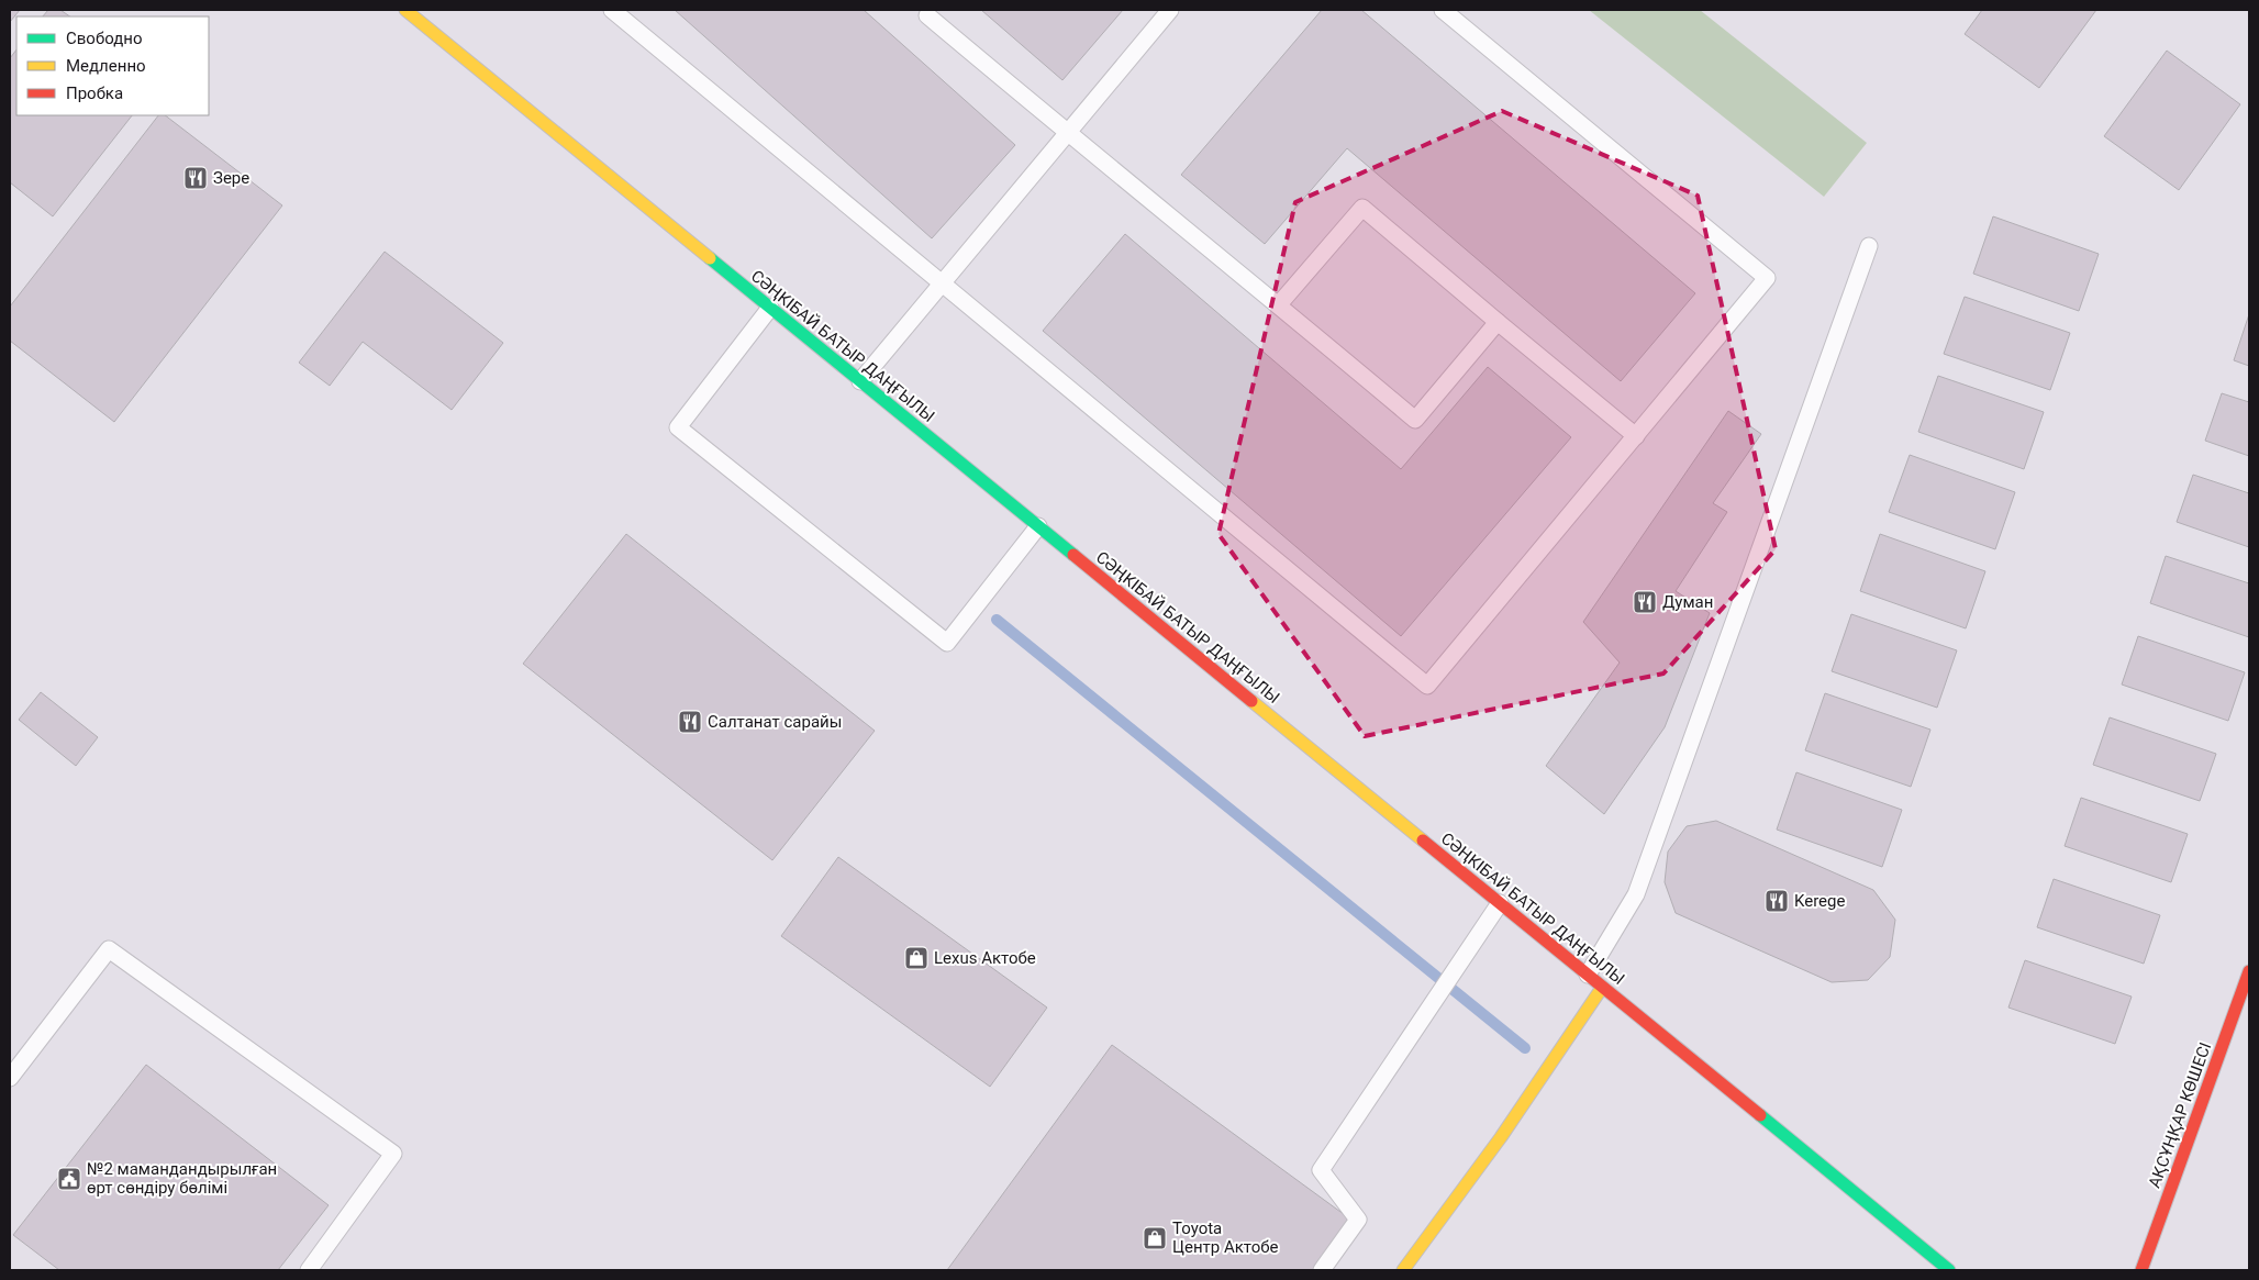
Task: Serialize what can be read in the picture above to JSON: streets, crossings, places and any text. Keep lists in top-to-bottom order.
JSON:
{
  "streets": {
    "main road": ["СӘҢКІБАЙ БАТЫР ДАҢҒЫЛЫ", "АҚСҰҢҚАР КӨШЕСІ"]
  },
  "places": {
    "restaurant": [
      "Зере",
      "Думан",
      "Салтанат сарайы",
      "Kerege"
    ],
    "shop": ["Lexus Актобе", "Toyota Центр Актобе"],
    "public building": ["№2 мамандандырылған өрт сөндіру бөлімі"]
  },
  "legend": ["Свободно", "Медленно", "Пробка"]
}
